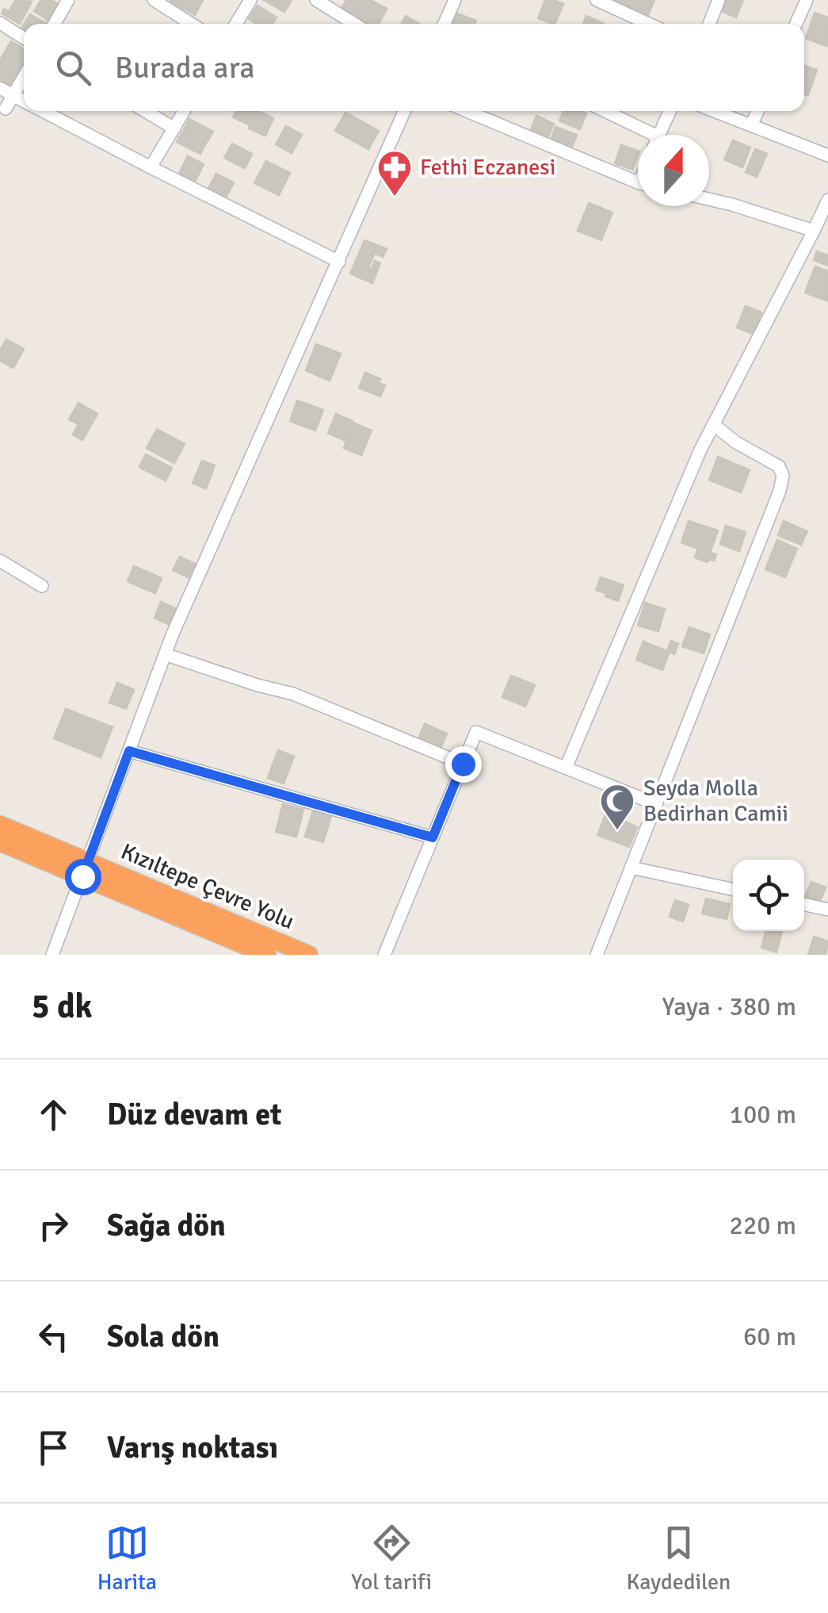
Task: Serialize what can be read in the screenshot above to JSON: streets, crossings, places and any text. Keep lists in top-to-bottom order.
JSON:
{
  "streets": {
    "highway": ["Kızıltepe Çevre Yolu"]
  },
  "places": {
    "pharmacy": ["Fethi Eczanesi"],
    "mosque": ["Seyda Molla Bedirhan Camii"]
  },
  "north": "top",
  "page": {
    "search": "Burada ara",
    "heading": ["5 dk", "Yaya · 380 m"],
    "list": [
      ["Düz devam et", "100 m"],
      ["Sağa dön", "220 m"],
      ["Sola dön", "60 m"],
      "Varış noktası"
    ],
    "nav": ["Harita", "Yol tarifi", "Kaydedilen"]
  }
}
